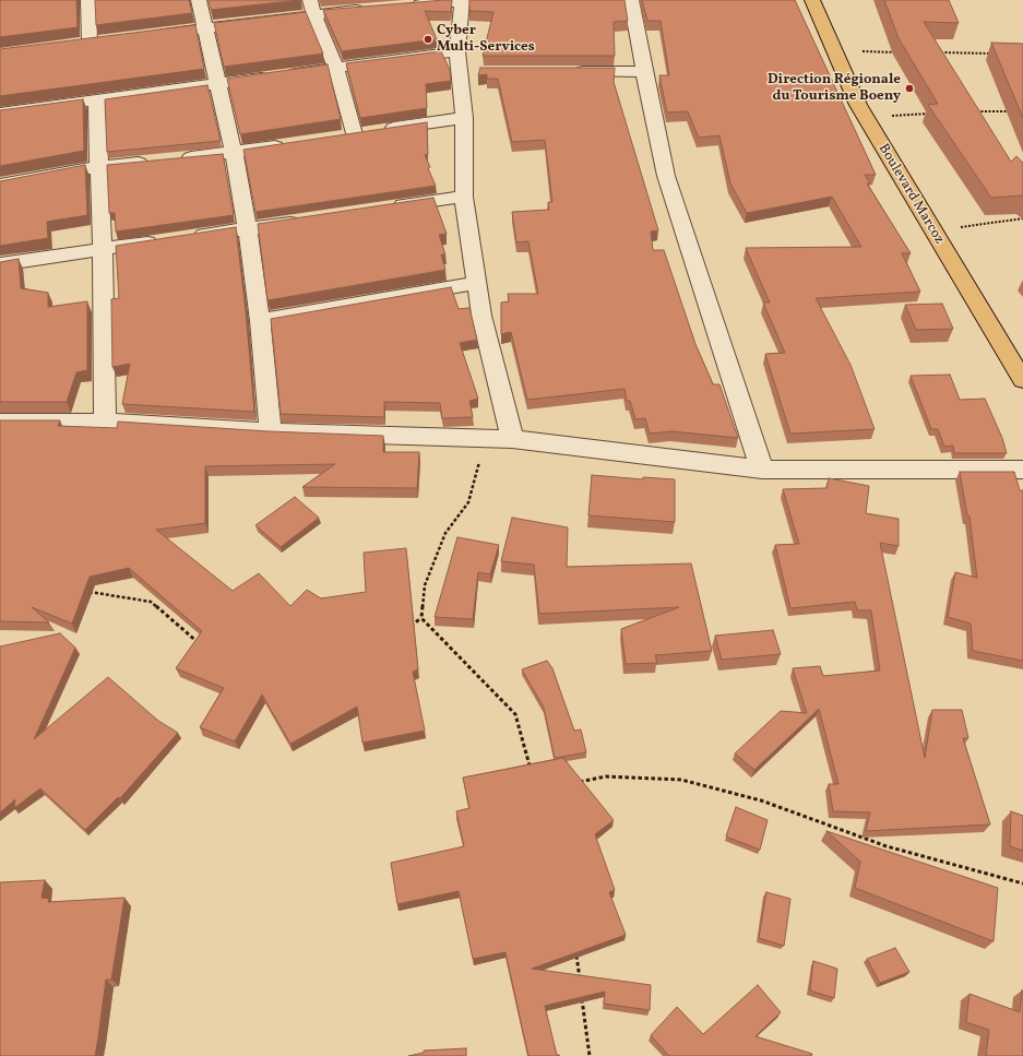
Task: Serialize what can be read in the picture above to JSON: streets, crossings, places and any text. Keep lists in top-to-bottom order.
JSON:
{
  "streets": {
    "main road": ["Boulevard Marcoz"]
  },
  "places": ["Cyber Multi-Services", "Direction Régionale du Tourisme Boeny"]
}
